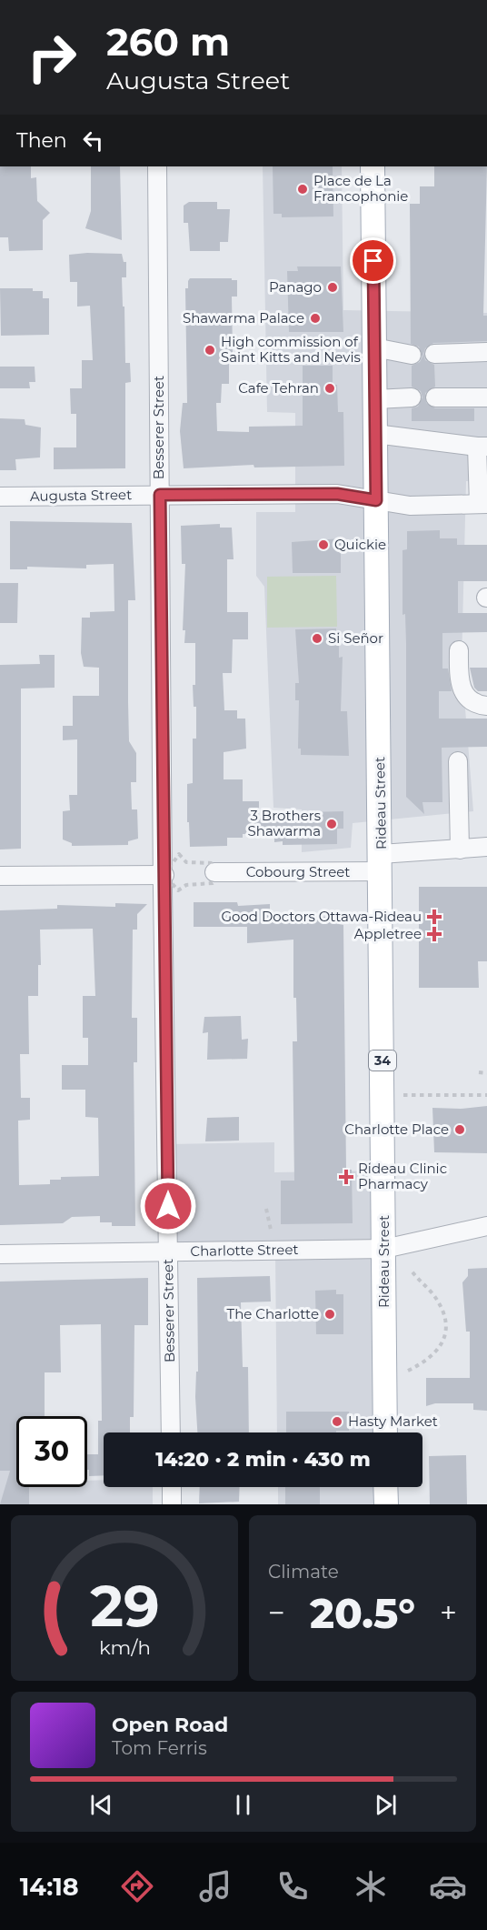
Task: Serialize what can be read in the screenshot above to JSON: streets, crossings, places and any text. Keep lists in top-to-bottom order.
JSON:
{
  "streets": {
    "main road": ["Rideau Street", "34"],
    "street": [
      "Besserer Street",
      "Augusta Street",
      "Cobourg Street",
      "Charlotte Street"
    ]
  },
  "crossings": [
    ["Besserer Street", "Augusta Street"],
    ["Besserer Street", "Charlotte Street"],
    ["Augusta Street", "Rideau Street"],
    ["Rideau Street", "Cobourg Street"],
    ["Rideau Street", "Charlotte Street"]
  ],
  "places": {
    "other": [
      "Place de La Francophonie",
      "Panago",
      "Shawarma Palace",
      "High commission of Saint Kitts and Nevis",
      "Cafe Tehran",
      "Quickie",
      "Si Señor",
      "3 Brothers Shawarma",
      "Charlotte Place",
      "The Charlotte",
      "Hasty Market"
    ],
    "health": ["Good Doctors Ottawa-Rideau", "Appletree", "Rideau Clinic Pharmacy"]
  },
  "page": {
    "turn": ["260 m", "Augusta Street"],
    "then": "Then",
    "limit": "30",
    "trip": "14:20 · 2 min · 430 m",
    "tile": "Climate",
    "heat": ["−", "20.5°", "+"],
    "song": ["Open Road", "Tom Ferris"],
    "tabs": "14:18",
    "gauge": ["29", "km/h"]
  }
}
